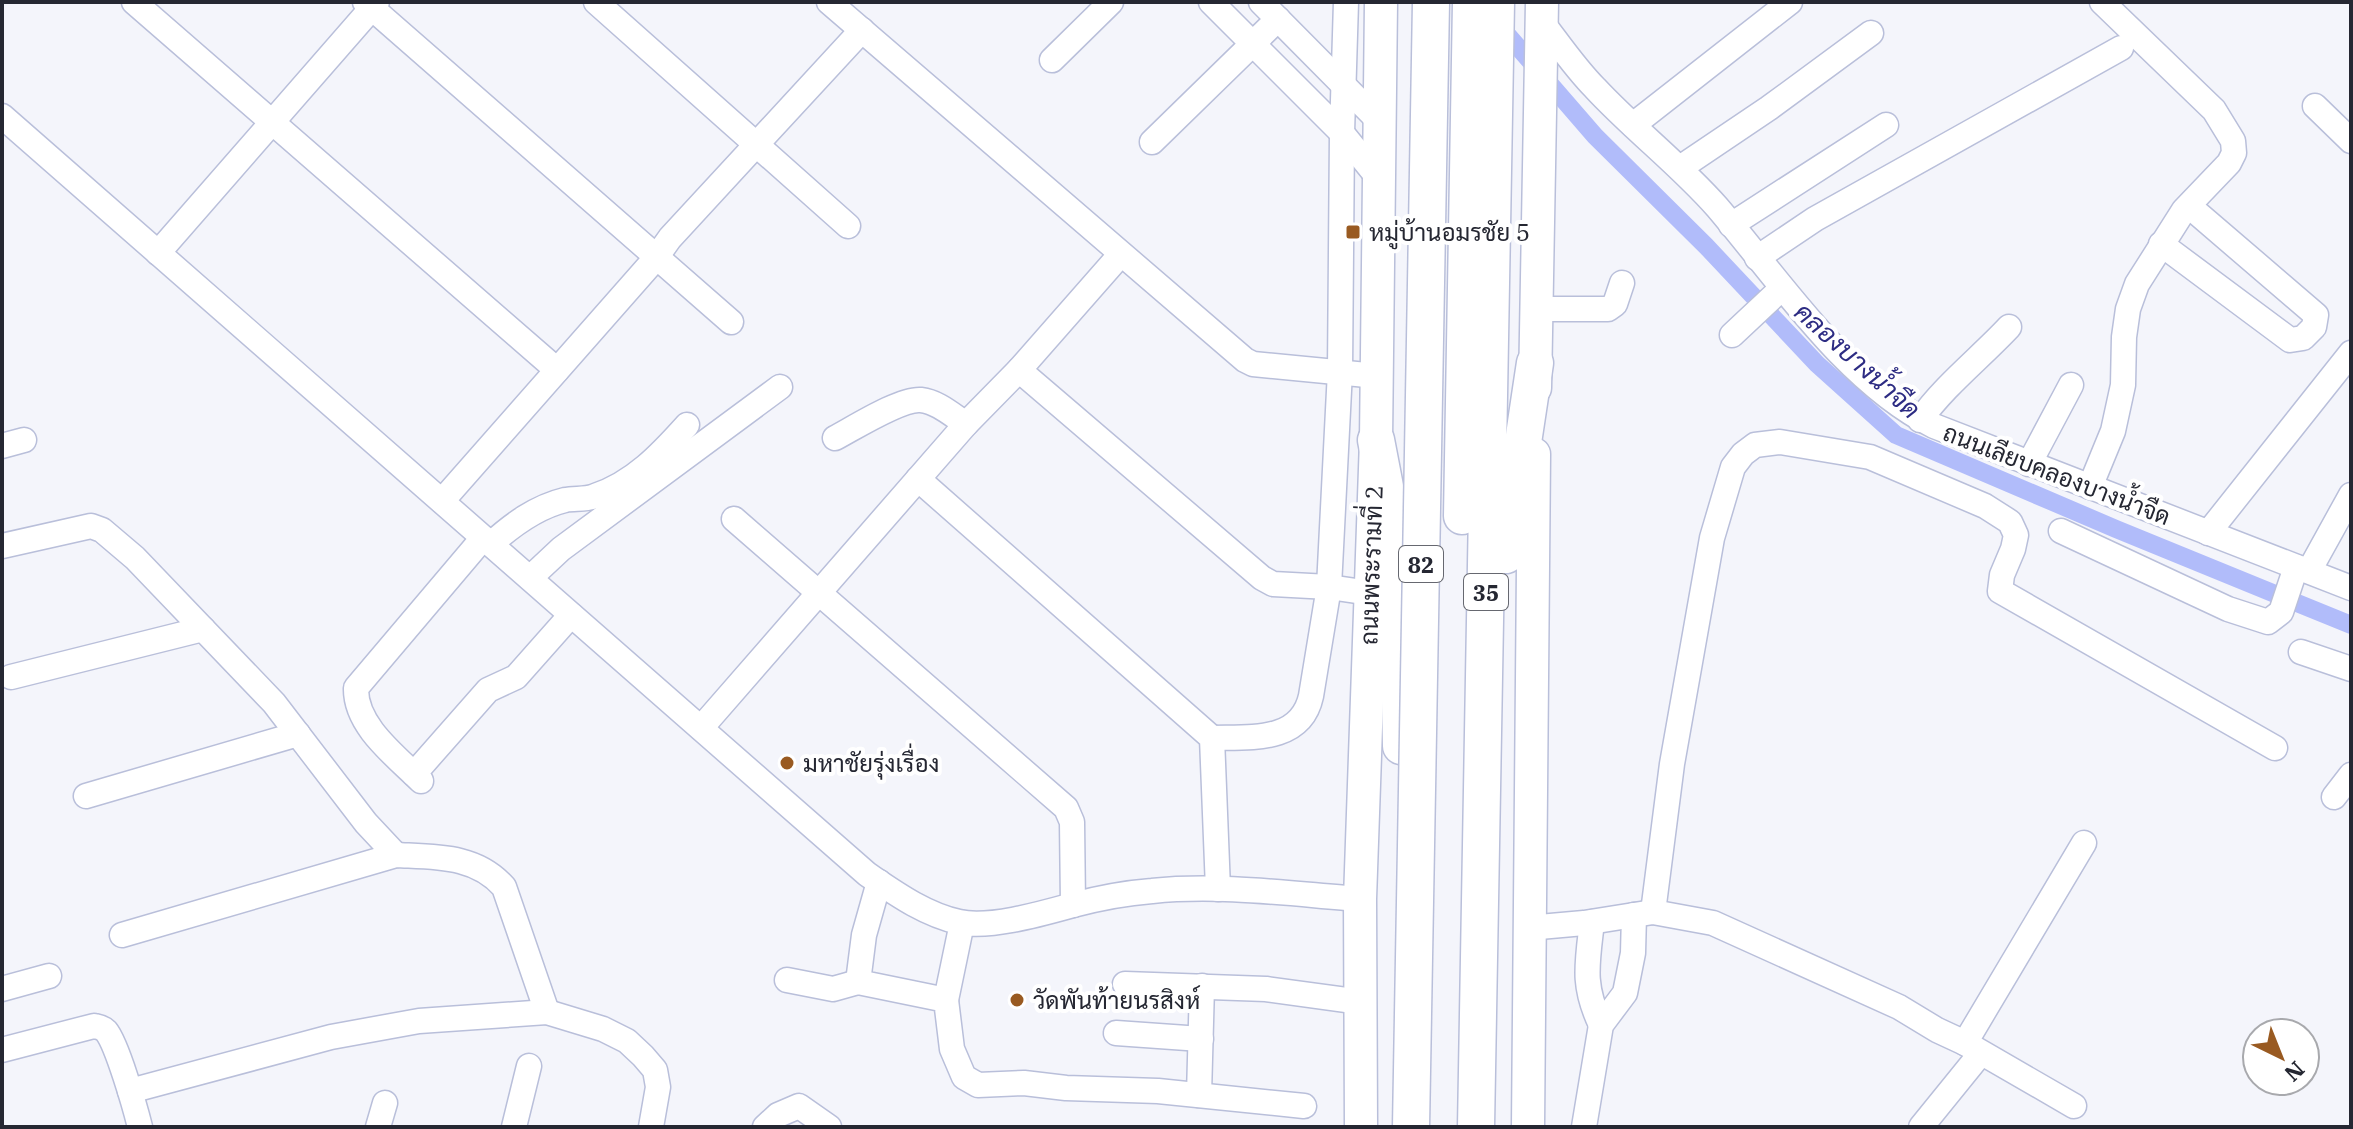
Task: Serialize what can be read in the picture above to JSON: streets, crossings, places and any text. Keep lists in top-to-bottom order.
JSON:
{
  "streets": {
    "highway": ["82", "35"],
    "main road": ["ถนนพระรามที่ 2"],
    "street": ["ถนนเลียบคลองบางน้ำจืด"]
  },
  "crossings": [
    ["ถนนเลียบคลองบางน้ำจืด", "35"],
    ["82", "35"]
  ],
  "water": ["คลองบางน้ำจืด"],
  "places": {
    "transit": ["หมู่บ้านอมรชัย 5"],
    "other": ["มหาชัยรุ่งเรื่อง", "วัดพันท้ายนรสิงห์"]
  },
  "north": "bottom right"
}
